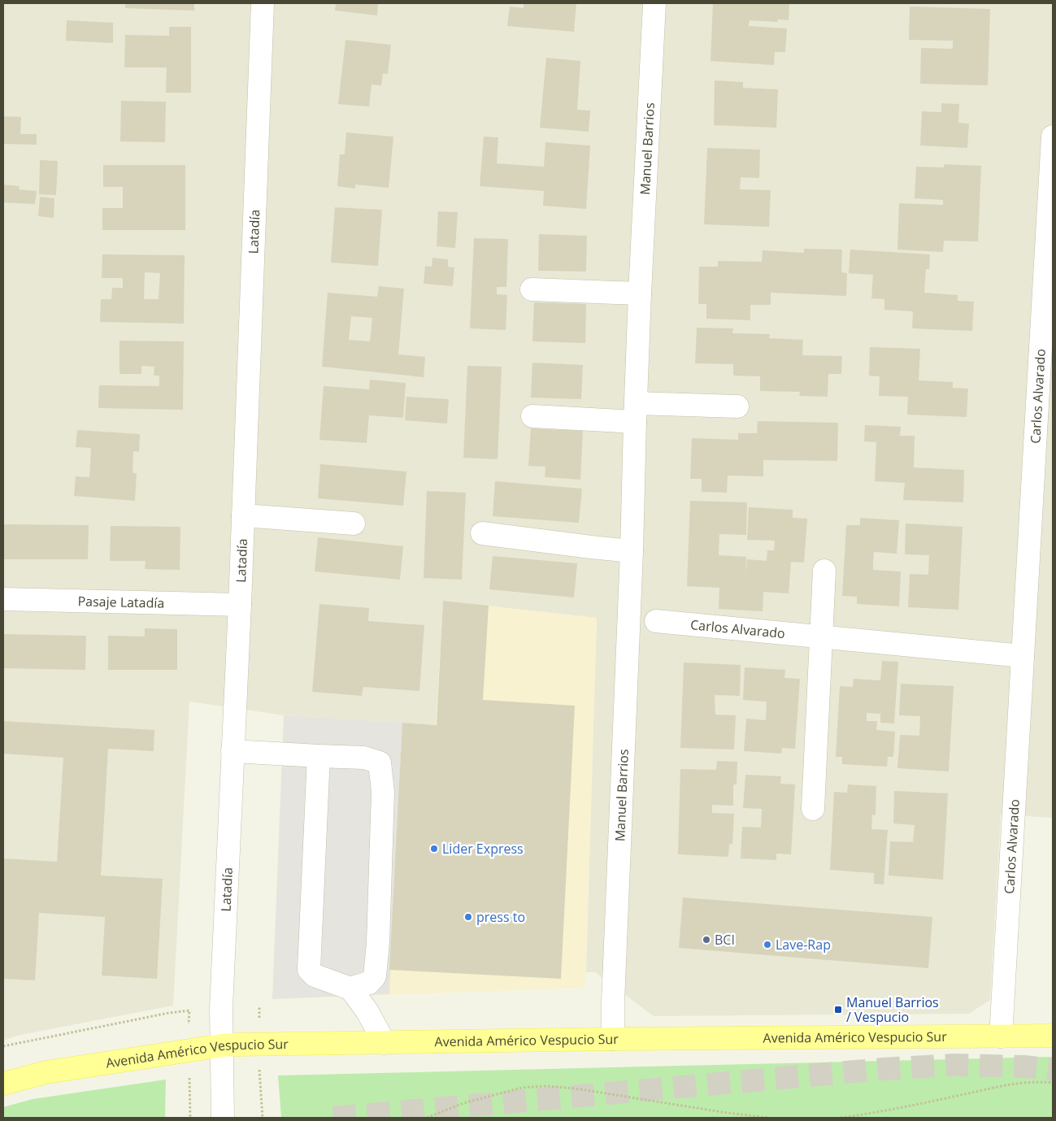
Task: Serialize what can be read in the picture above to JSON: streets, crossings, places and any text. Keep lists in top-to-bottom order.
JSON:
{
  "streets": {
    "main road": ["Avenida Américo Vespucio Sur"],
    "street": [
      "Manuel Barrios",
      "Latadía",
      "Carlos Alvarado",
      "Pasaje Latadía"
    ]
  },
  "crossings": [
    ["Manuel Barrios", "Avenida Américo Vespucio Sur"],
    ["Latadía", "Pasaje Latadía"],
    ["Latadía", "Avenida Américo Vespucio Sur"],
    ["Carlos Alvarado", "Avenida Américo Vespucio Sur"]
  ],
  "places": {
    "other": [
      "Lider Express",
      "press to",
      "BCI",
      "Lave-Rap"
    ],
    "transit": ["Manuel Barrios / Vespucio"]
  }
}
